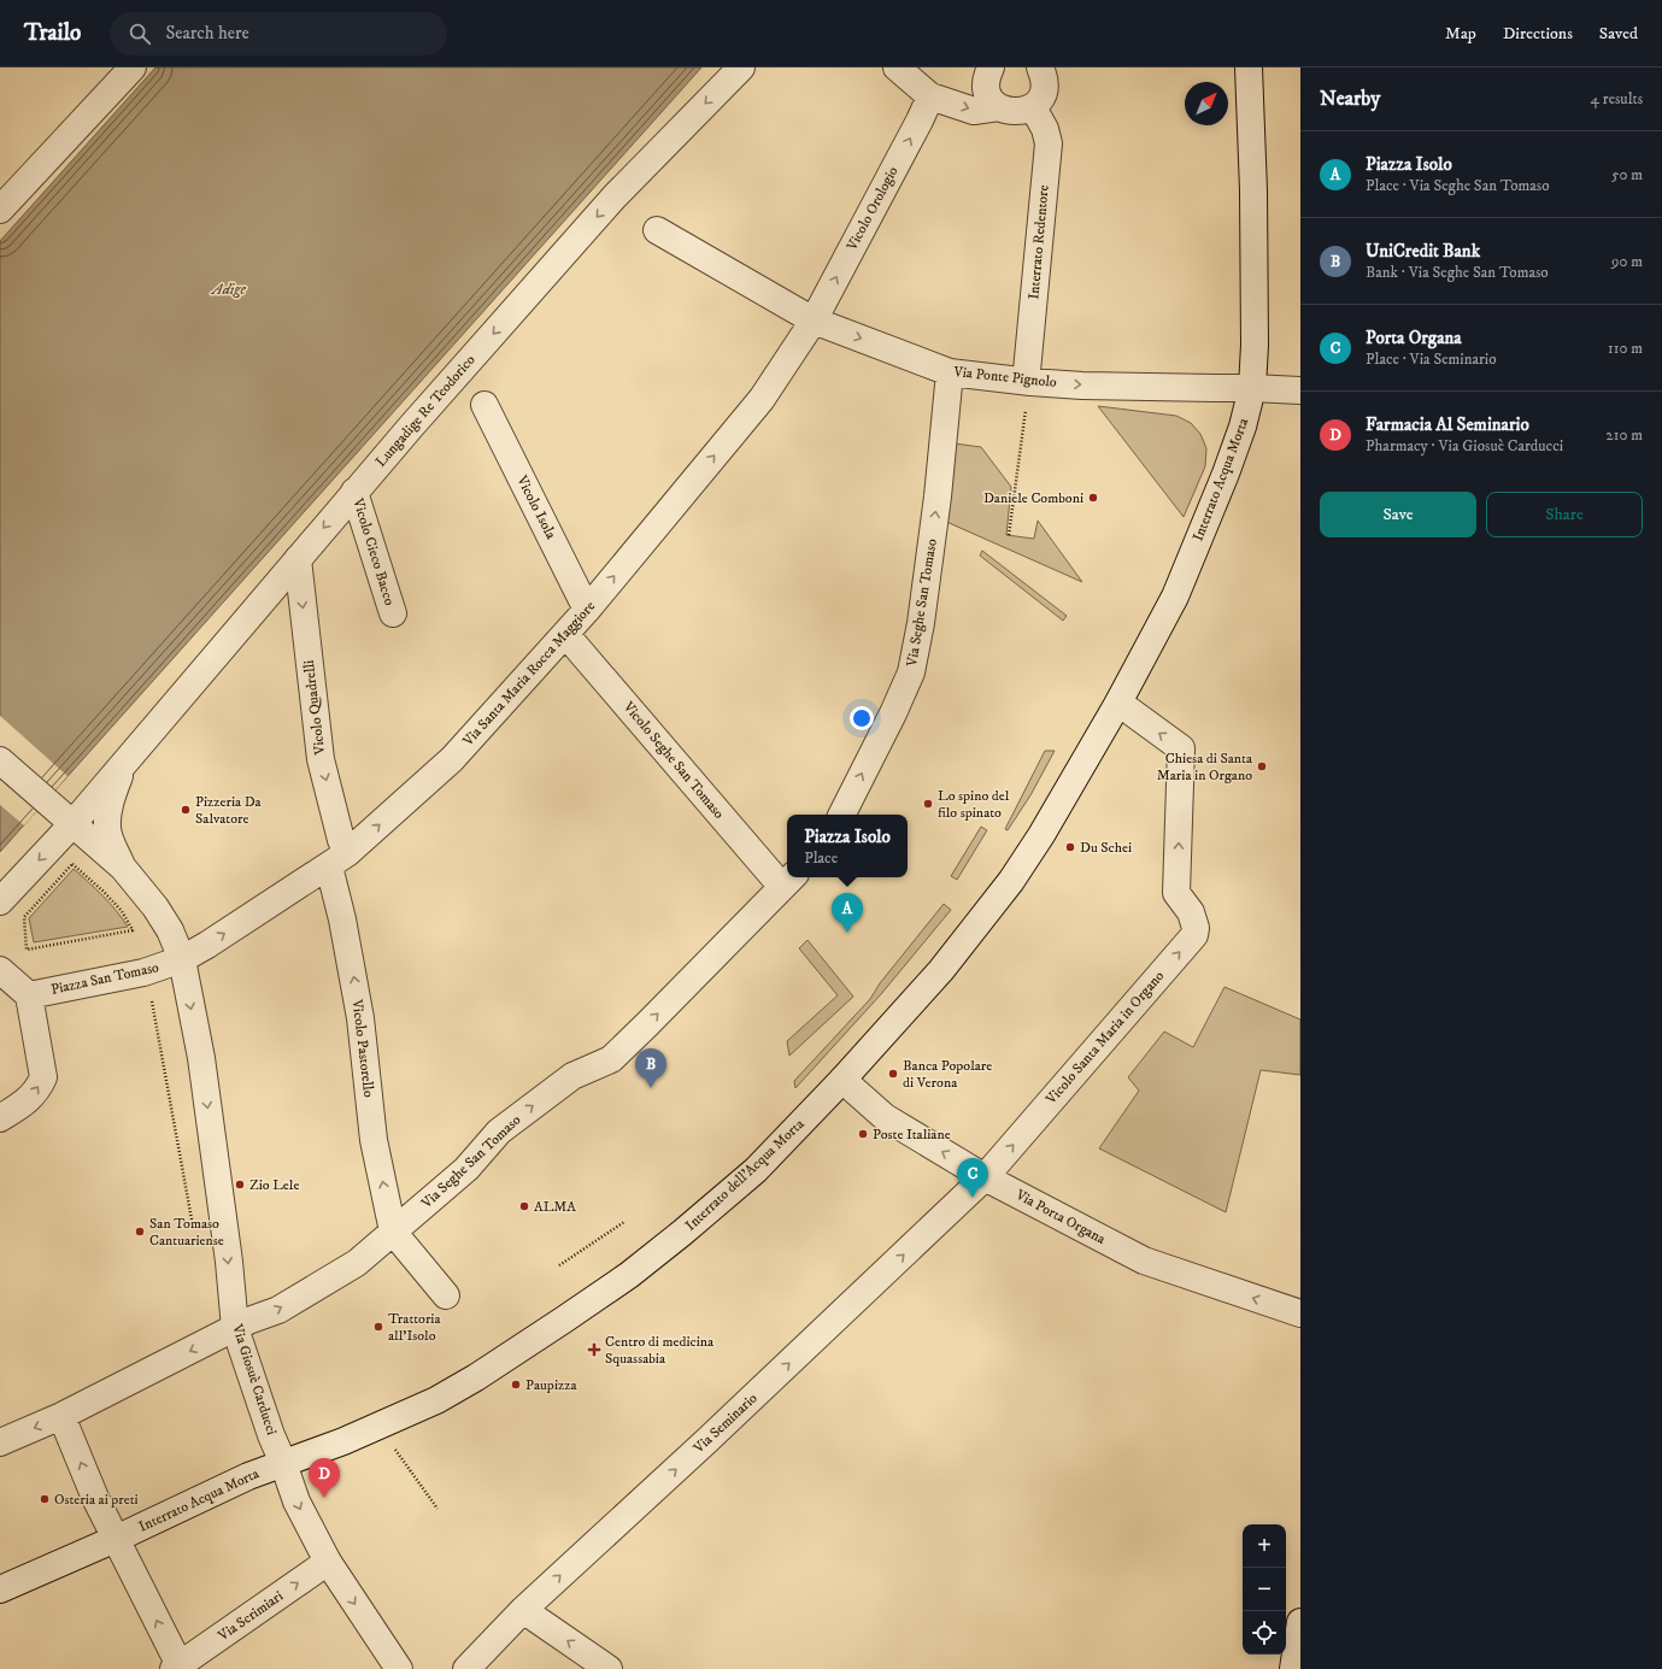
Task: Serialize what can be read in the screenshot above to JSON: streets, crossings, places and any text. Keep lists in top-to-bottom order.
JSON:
{
  "streets": {
    "street": [
      "Vicolo Orologio",
      "Interrato Redentore",
      "Via Ponte Pignolo",
      "Lungadige Re Teodorico",
      "Interrato Acqua Morta",
      "Vicolo Isola",
      "Vicolo Cieco Bacco",
      "Via Seghe San Tomaso",
      "Via Santa Maria Rocca Maggiore",
      "Vicolo Quadrelli",
      "Vicolo Seghe San Tomaso",
      "Piazza San Tomaso",
      "Vicolo Santa Maria in Organo",
      "Vicolo Pastorello",
      "Interrato dell'Acqua Morta",
      "Via Porta Organa",
      "Via Giosuè Carducci",
      "Via Seminario",
      "Via Scrimiari"
    ]
  },
  "crossings": [
    ["Vicolo Orologio", "Via Ponte Pignolo"],
    ["Vicolo Orologio", "Via Santa Maria Rocca Maggiore"],
    ["Interrato Redentore", "Via Ponte Pignolo"],
    ["Via Ponte Pignolo", "Interrato Acqua Morta"],
    ["Via Ponte Pignolo", "Via Seghe San Tomaso"],
    ["Via Ponte Pignolo", "Via Santa Maria Rocca Maggiore"],
    ["Lungadige Re Teodorico", "Vicolo Cieco Bacco"],
    ["Lungadige Re Teodorico", "Vicolo Quadrelli"],
    ["Interrato Acqua Morta", "Vicolo Santa Maria in Organo"],
    ["Interrato Acqua Morta", "Interrato dell'Acqua Morta"],
    ["Interrato Acqua Morta", "Via Giosuè Carducci"],
    ["Vicolo Isola", "Via Santa Maria Rocca Maggiore"],
    ["Via Seghe San Tomaso", "Vicolo Seghe San Tomaso"],
    ["Via Seghe San Tomaso", "Vicolo Pastorello"],
    ["Via Seghe San Tomaso", "Via Giosuè Carducci"],
    ["Via Santa Maria Rocca Maggiore", "Vicolo Quadrelli"],
    ["Via Santa Maria Rocca Maggiore", "Vicolo Seghe San Tomaso"],
    ["Via Santa Maria Rocca Maggiore", "Piazza San Tomaso"],
    ["Via Santa Maria Rocca Maggiore", "Vicolo Pastorello"],
    ["Via Santa Maria Rocca Maggiore", "Via Giosuè Carducci"],
    ["Vicolo Quadrelli", "Vicolo Pastorello"],
    ["Piazza San Tomaso", "Via Giosuè Carducci"],
    ["Vicolo Santa Maria in Organo", "Via Porta Organa"],
    ["Vicolo Santa Maria in Organo", "Via Seminario"],
    ["Interrato dell'Acqua Morta", "Via Porta Organa"],
    ["Interrato dell'Acqua Morta", "Via Giosuè Carducci"],
    ["Via Porta Organa", "Via Seminario"],
    ["Via Giosuè Carducci", "Via Scrimiari"]
  ],
  "one_way": [
    "Vicolo Orologio",
    "Via Ponte Pignolo",
    "Lungadige Re Teodorico",
    "Via Santa Maria Rocca Maggiore",
    "Vicolo Quadrelli",
    "Vicolo Santa Maria in Organo",
    "Vicolo Pastorello",
    "Via Porta Organa",
    "Via Seminario",
    "Via Scrimiari"
  ],
  "water": ["Adige"],
  "places": {
    "other": [
      "Daniele Comboni",
      "Chiesa di Santa Maria in Organo",
      "Lo spino del filo spinato",
      "Pizzeria Da Salvatore",
      "Du Schei",
      "Banca Popolare di Verona",
      "Poste Italiane",
      "Zio Lele",
      "ALMA",
      "San Tomaso Cantuariense",
      "Trattoria all'Isolo",
      "Paupizza",
      "Osteria ai preti"
    ],
    "health": ["Centro di medicina Squassabia"]
  },
  "north": "top right",
  "page": {
    "header": "Trailo",
    "search": "Search here",
    "nav": ["Map", "Directions", "Saved"],
    "heading": ["Nearby", "4 results"],
    "list": [
      {
        "mark": "A",
        "name": "Piazza Isolo",
        "note": "Place · Via Seghe San Tomaso",
        "value": "50 m"
      },
      {
        "mark": "B",
        "name": "UniCredit Bank",
        "note": "Bank · Via Seghe San Tomaso",
        "value": "90 m"
      },
      {
        "mark": "C",
        "name": "Porta Organa",
        "note": "Place · Via Seminario",
        "value": "110 m"
      },
      {
        "mark": "D",
        "name": "Farmacia Al Seminario",
        "note": "Pharmacy · Via Giosuè Carducci",
        "value": "210 m"
      }
    ],
    "buttons": ["Save", "Share"],
    "popup": ["Piazza Isolo", "Place"],
    "pins": [
      "A",
      "B",
      "C",
      "D"
    ],
    "map_buttons": ["+", "−"]
  }
}
